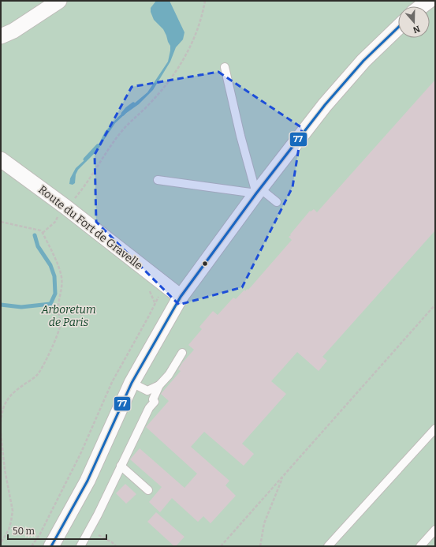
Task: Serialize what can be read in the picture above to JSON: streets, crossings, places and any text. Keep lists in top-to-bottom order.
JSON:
{
  "streets": {
    "street": ["Route du Fort de Gravelle"]
  },
  "parks": ["Arboretum de Paris"],
  "lines": ["transit line 77"],
  "scale_bar": "50 m",
  "north": "bottom"
}
